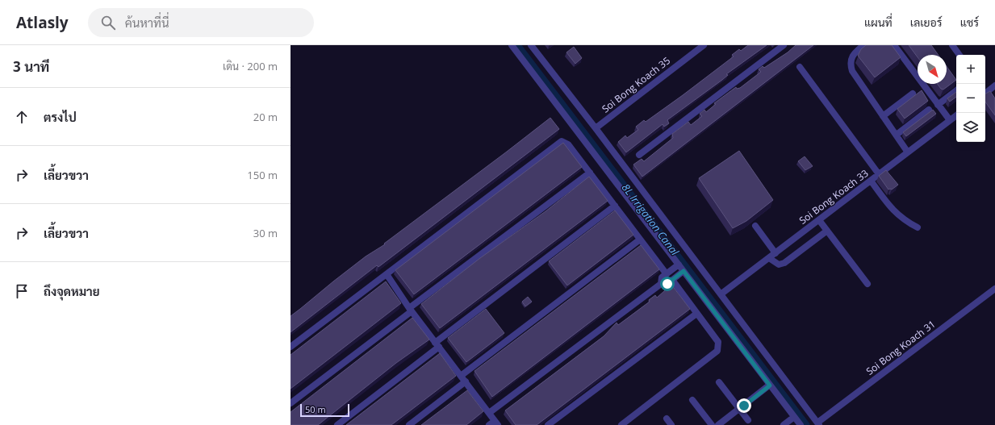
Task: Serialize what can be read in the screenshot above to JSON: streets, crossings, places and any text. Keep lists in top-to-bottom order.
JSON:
{
  "streets": {
    "street": ["Soi Bong Koach 35", "Soi Bong Koach 33", "Soi Bong Koach 31"]
  },
  "water": ["8L Irrigation Canal"],
  "scale_bar": "50 m",
  "north": "bottom right",
  "page": {
    "header": "Atlasly",
    "search": "ค้นหาที่นี่",
    "nav": ["แผนที่", "เลเยอร์", "แชร์"],
    "heading": ["3 นาที", "เดิน · 200 m"],
    "map_buttons": ["+", "−"],
    "list": [
      ["ตรงไป", "20 m"],
      ["เลี้ยวขวา", "150 m"],
      ["เลี้ยวขวา", "30 m"],
      "ถึงจุดหมาย"
    ],
    "scale": "50 m"
  }
}
